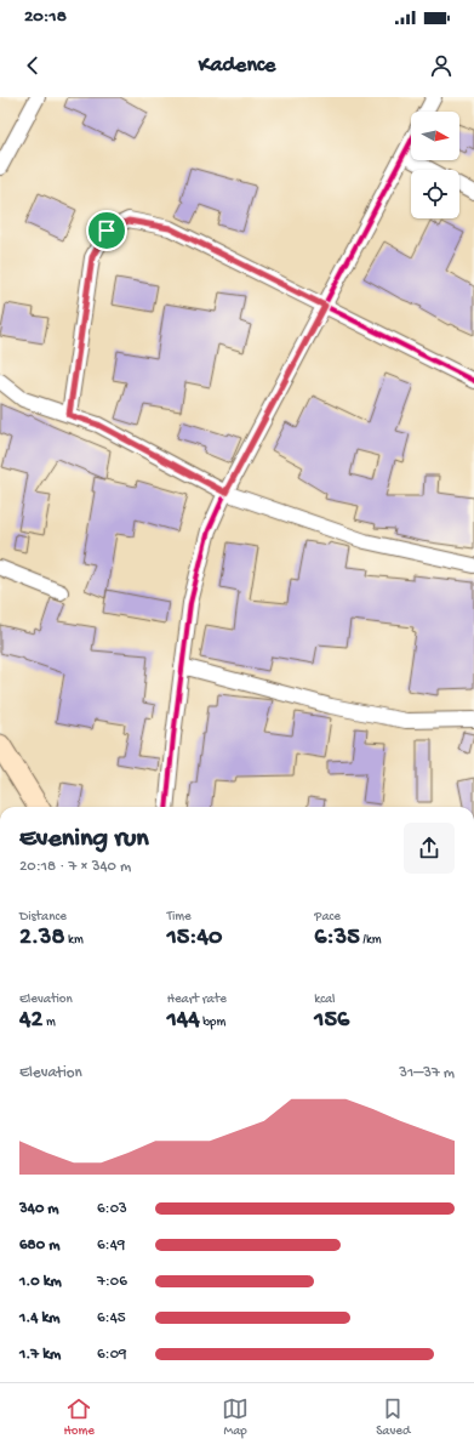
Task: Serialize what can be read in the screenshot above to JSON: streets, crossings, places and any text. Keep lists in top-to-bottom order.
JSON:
{
  "north": "right",
  "page": {
    "status": "20:18",
    "header": "Kadence",
    "heading": ["Evening run", "20:18 · 7 × 340 m"],
    "stats": [
      ["Distance", "2.38 km"],
      ["Time", "15:40"],
      ["Pace", "6:35 /km"],
      ["Elevation", "42 m"],
      ["Heart rate", "144 bpm"],
      ["kcal", "156"]
    ],
    "chart": ["Elevation", "31–37 m"],
    "list": [
      {
        "name": "340 m",
        "note": "6:03"
      },
      {
        "name": "680 m",
        "note": "6:49"
      },
      {
        "name": "1.0 km",
        "note": "7:06"
      },
      {
        "name": "1.4 km",
        "note": "6:45"
      },
      {
        "name": "1.7 km",
        "note": "6:09"
      }
    ],
    "tabs": ["Home", "Map", "Saved"]
  }
}
